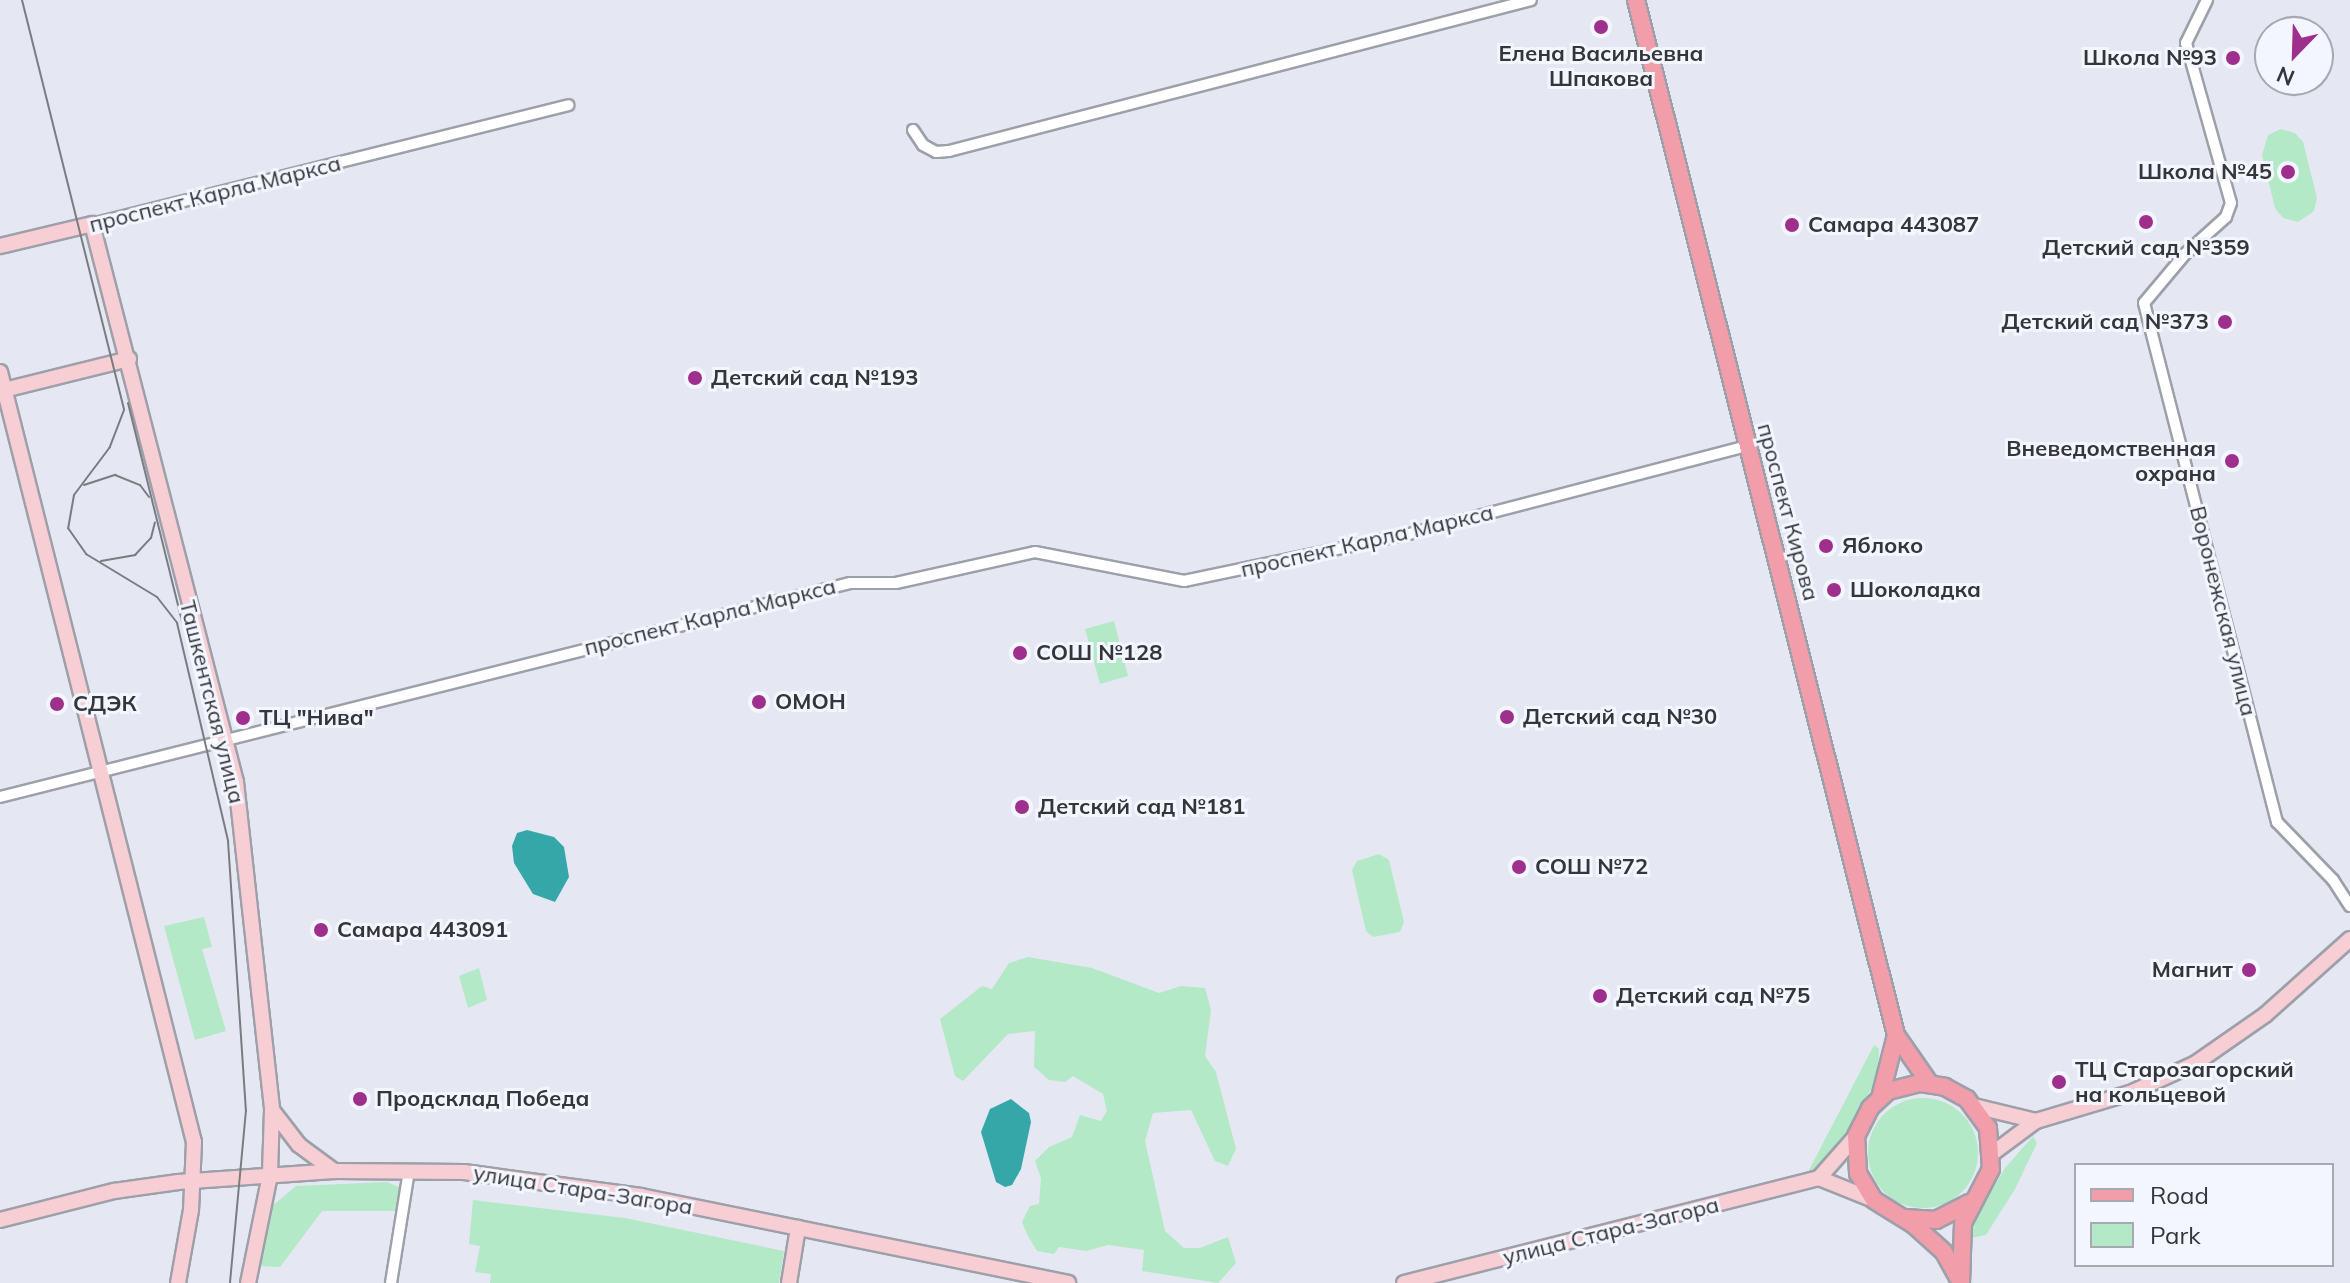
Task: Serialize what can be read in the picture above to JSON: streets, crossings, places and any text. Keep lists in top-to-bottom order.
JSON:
{
  "streets": {
    "main road": [
      "проспект Карла Маркса",
      "проспект Кирова",
      "Ташкентская улица",
      "улица Стара-Загора"
    ],
    "street": ["Воронежская улица"]
  },
  "crossings": [
    ["проспект Карла Маркса", "проспект Кирова"],
    ["проспект Карла Маркса", "Ташкентская улица"],
    ["Ташкентская улица", "улица Стара-Загора"]
  ],
  "places": [
    "Елена Васильевна Шпакова",
    "Школа №93",
    "Школа №45",
    "Детский сад №359",
    "Самара 443087",
    "Детский сад №373",
    "Детский сад №193",
    "Вневедомственная охрана",
    "Яблоко",
    "Шоколадка",
    "СОШ №128",
    "ОМОН",
    "СДЭК",
    "Детский сад №30",
    "ТЦ \"Нива\"",
    "Детский сад №181",
    "СОШ №72",
    "Самара 443091",
    "Магнит",
    "Детский сад №75",
    "ТЦ Старозагорский на кольцевой",
    "Продсклад Победа"
  ],
  "legend": ["Road", "Park"],
  "north": "bottom left"
}
